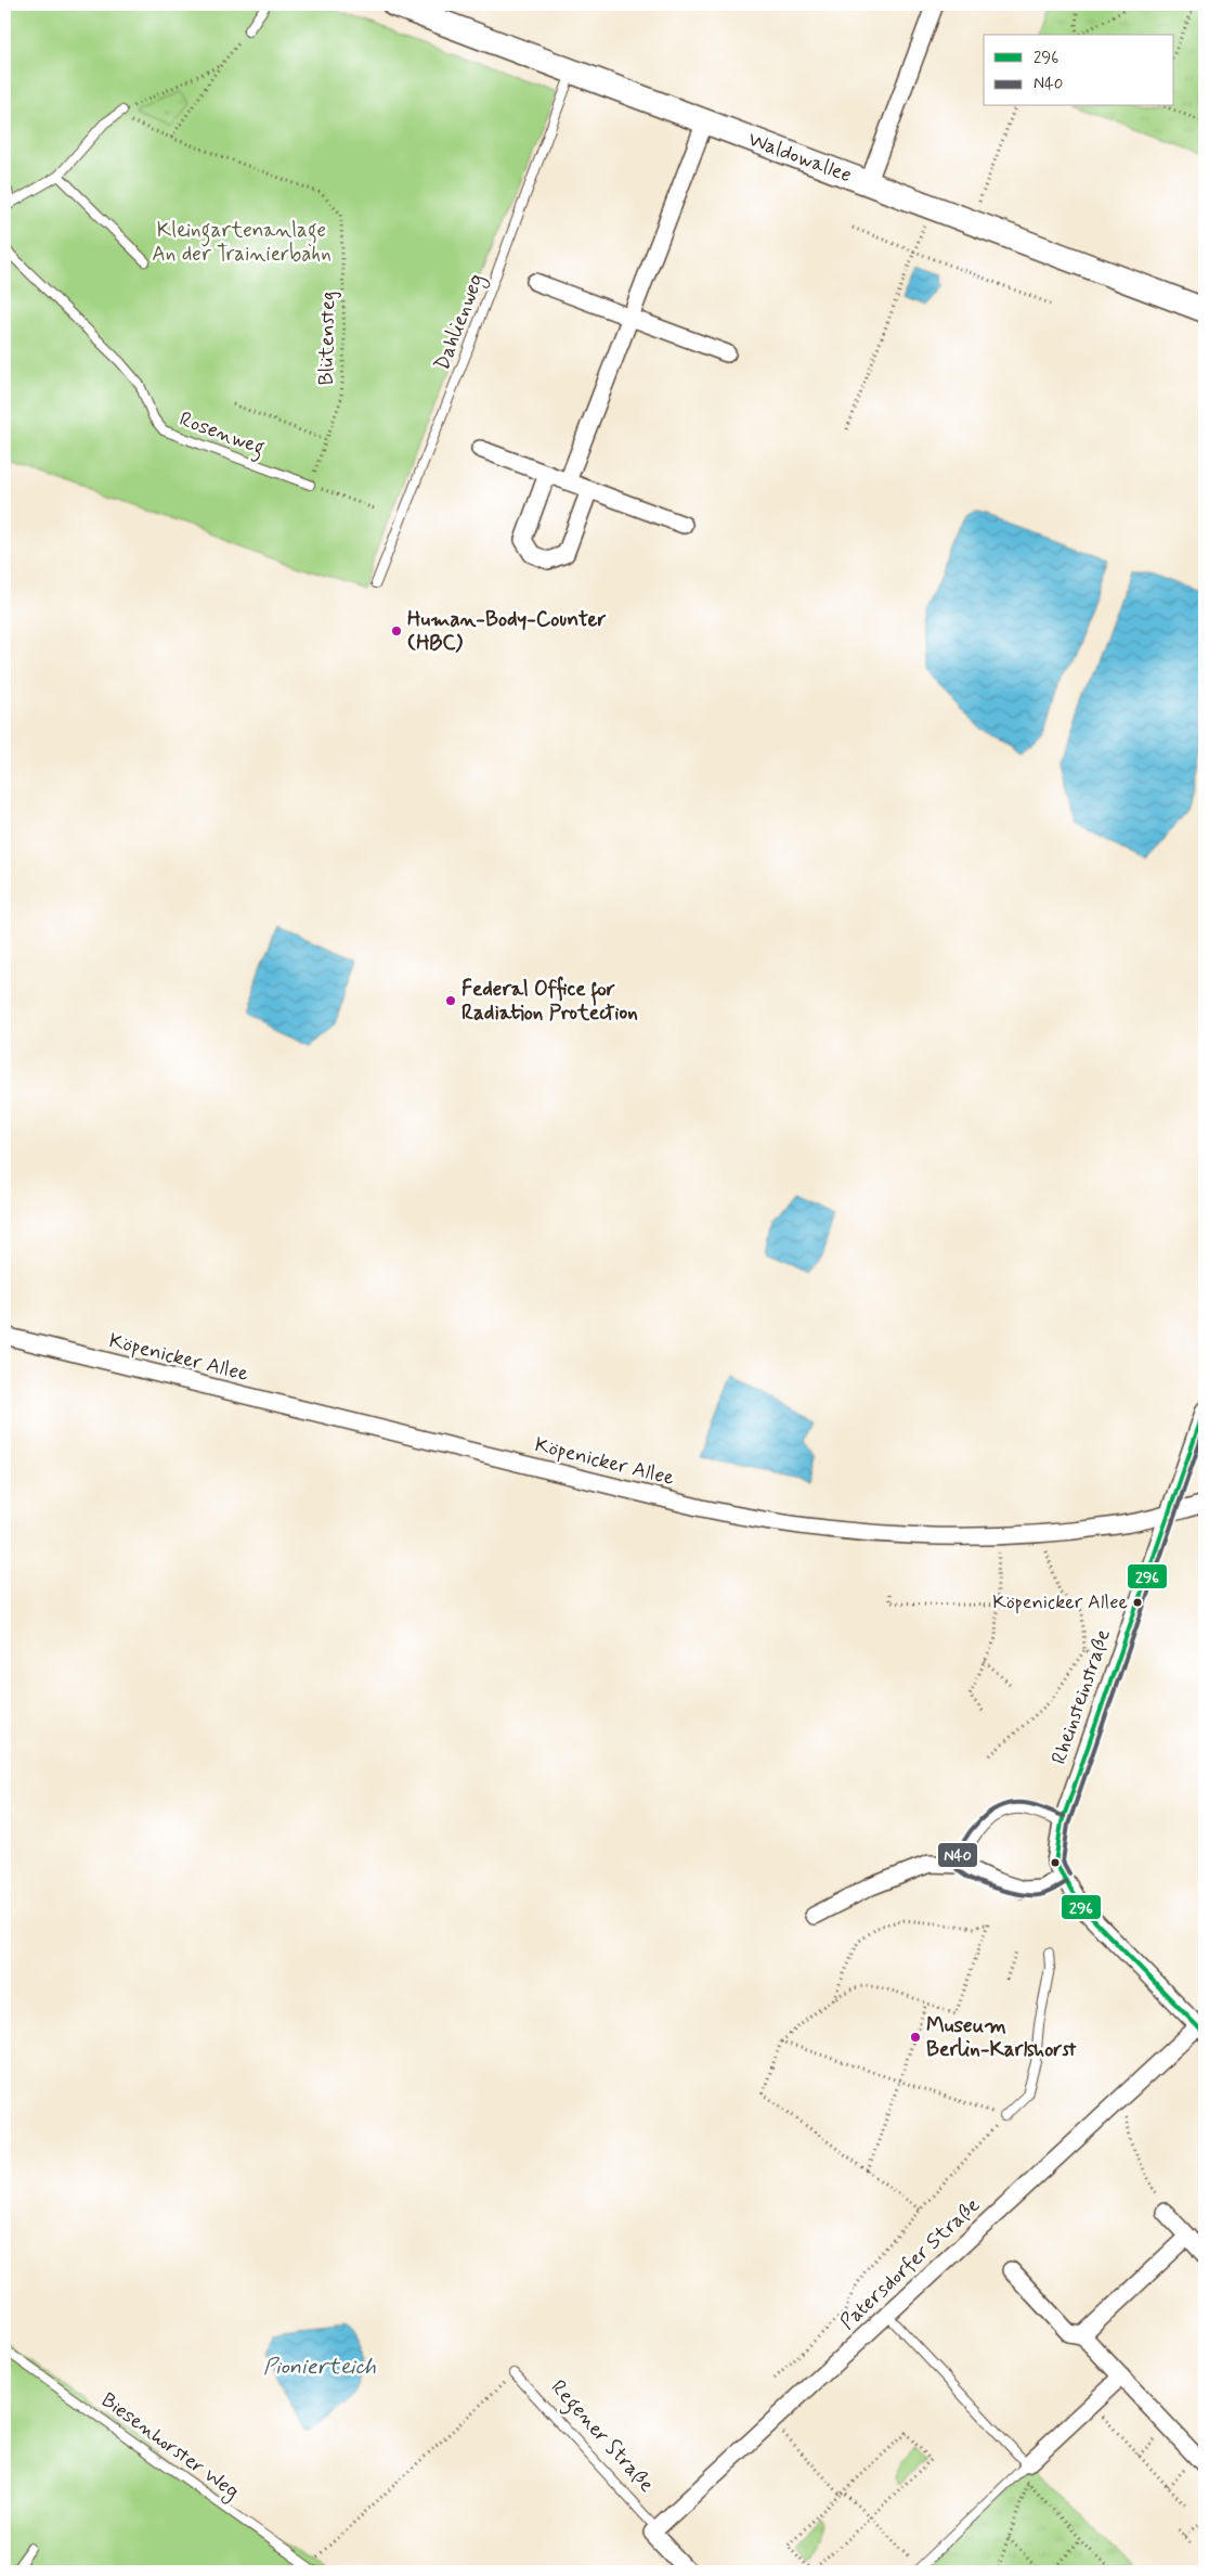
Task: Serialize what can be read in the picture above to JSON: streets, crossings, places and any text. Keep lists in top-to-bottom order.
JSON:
{
  "streets": {
    "street": [
      "Waldowallee",
      "Köpenicker Allee",
      "Rheinsteinstraße",
      "Patersdorfer Straße",
      "Regener Straße"
    ],
    "lane": ["Dahlienweg", "Rosenweg", "Biesenhorster Weg"],
    "path": ["Blütensteg"]
  },
  "crossings": [
    ["Waldowallee", "Dahlienweg"],
    ["Blütensteg", "Rosenweg"],
    ["Köpenicker Allee", "Rheinsteinstraße"],
    ["Rheinsteinstraße", "Patersdorfer Straße"],
    ["Patersdorfer Straße", "Regener Straße"]
  ],
  "water": ["Pionierteich"],
  "parks": ["Kleingartenanlage An der Trainierbahn"],
  "places": [
    "Human-Body-Counter (HBC)",
    "Federal Office for Radiation Protection",
    "Köpenicker Allee",
    "Museum Berlin-Karlshorst"
  ],
  "lines": ["transit line 296", "transit line N40"],
  "legend": ["296", "N40"]
}
